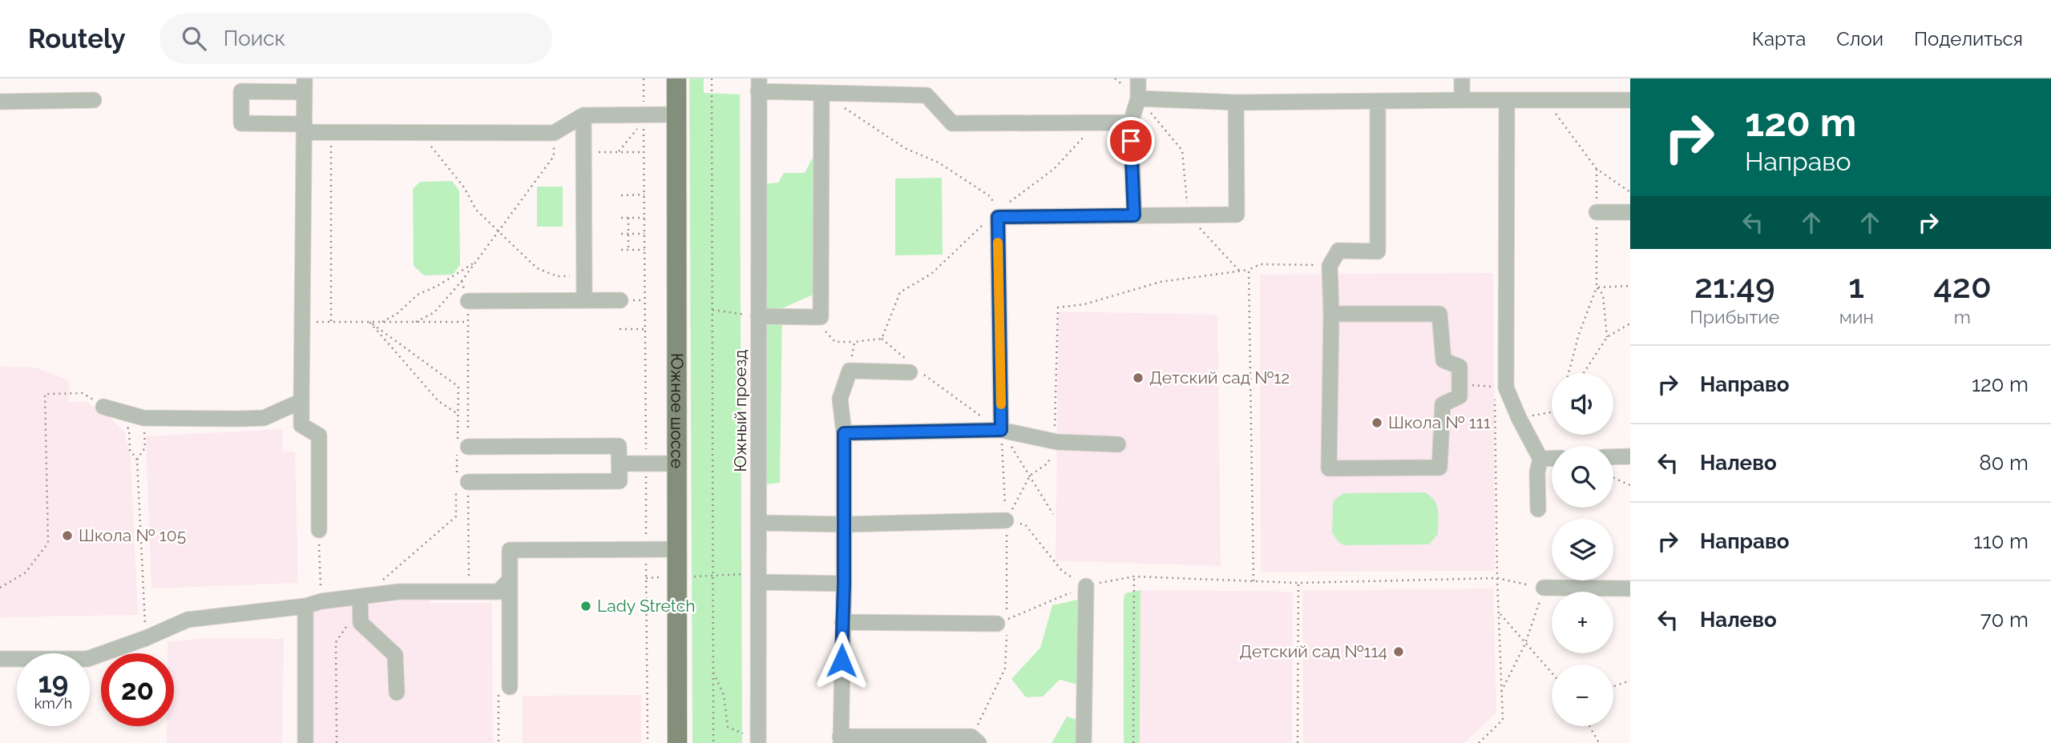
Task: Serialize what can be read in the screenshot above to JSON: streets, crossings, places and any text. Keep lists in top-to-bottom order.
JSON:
{
  "streets": {
    "main road": ["Южное шоссе"],
    "street": ["Южный проезд"]
  },
  "places": [
    "Детский сад №12",
    "Школа № 111",
    "Школа № 105",
    "Lady Stretch",
    "Детский сад №114"
  ],
  "page": {
    "header": "Routely",
    "search": "Поиск",
    "nav": ["Карта", "Слои", "Поделиться"],
    "turn": ["120 m", "Направо"],
    "eta": [
      "21:49",
      "Прибытие",
      "1",
      "мин",
      "420",
      "m"
    ],
    "list": [
      {
        "name": "Направо",
        "value": "120 m"
      },
      {
        "name": "Налево",
        "value": "80 m"
      },
      {
        "name": "Направо",
        "value": "110 m"
      },
      {
        "name": "Налево",
        "value": "70 m"
      }
    ],
    "map_buttons": ["+", "−"],
    "speed": "19 km/h",
    "limit": "20"
  }
}
